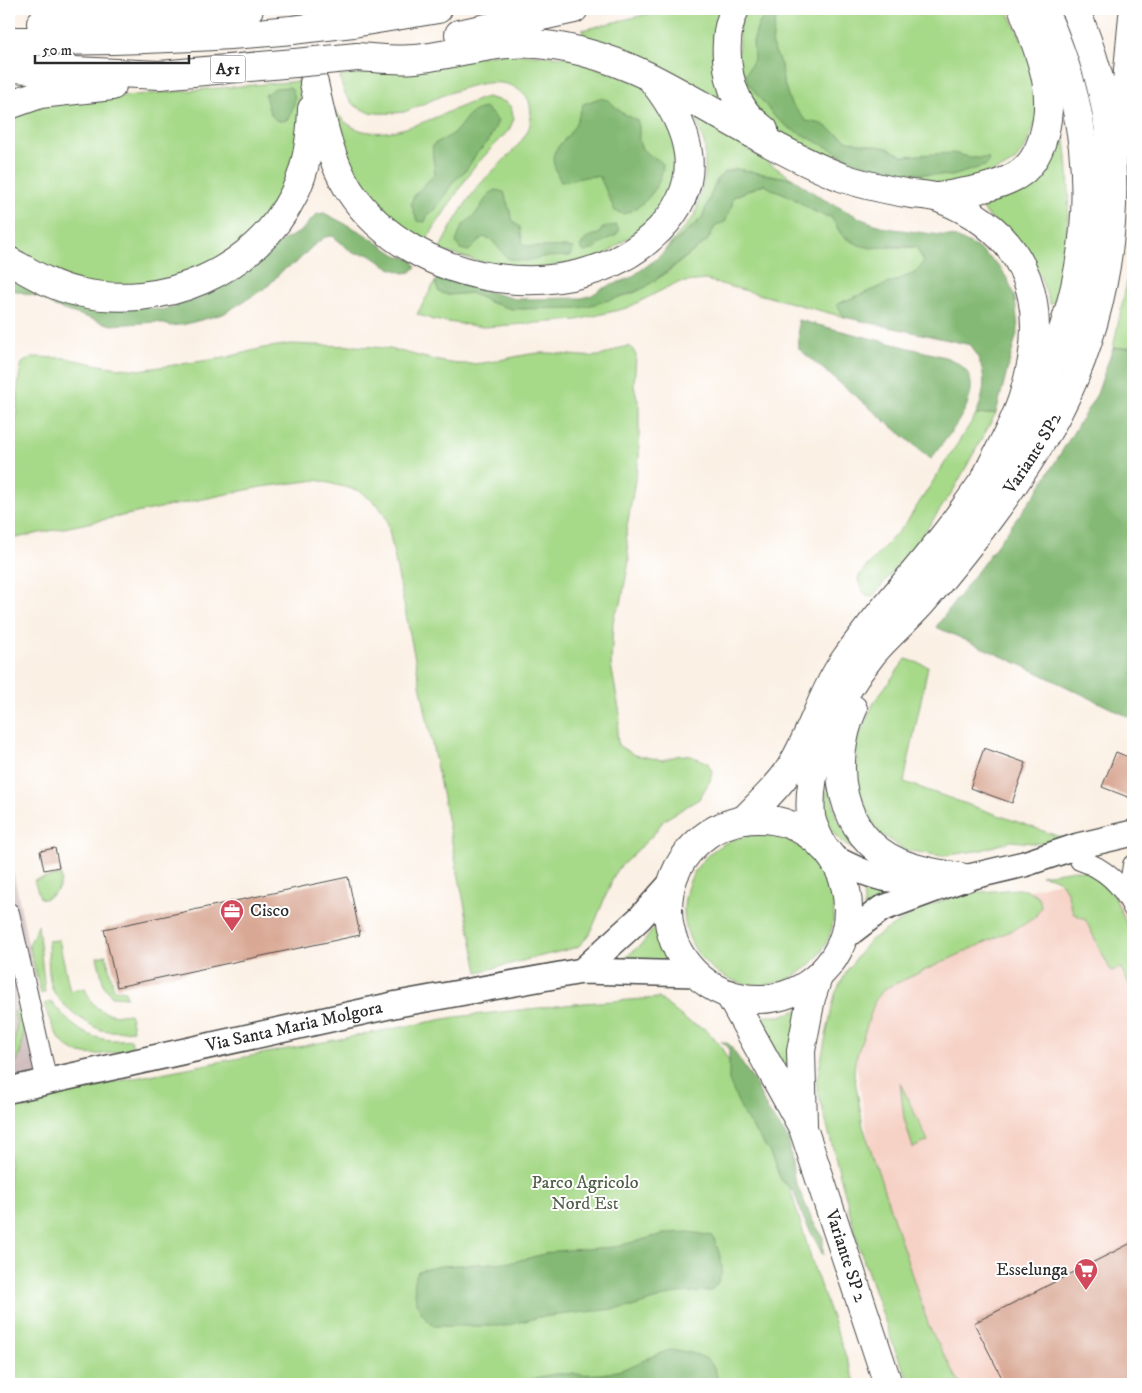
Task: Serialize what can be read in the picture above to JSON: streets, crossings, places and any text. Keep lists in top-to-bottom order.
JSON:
{
  "streets": {
    "main road": ["A51", "Variante SP2", "Variante SP 2"],
    "street": ["Via Santa Maria Molgora"]
  },
  "crossings": [
    ["Variante SP2", "Variante SP 2"]
  ],
  "parks": ["Parco Agricolo Nord Est"],
  "places": {
    "office": ["Cisco"],
    "supermarket": ["Esselunga"]
  },
  "scale_bar": "50 m"
}
